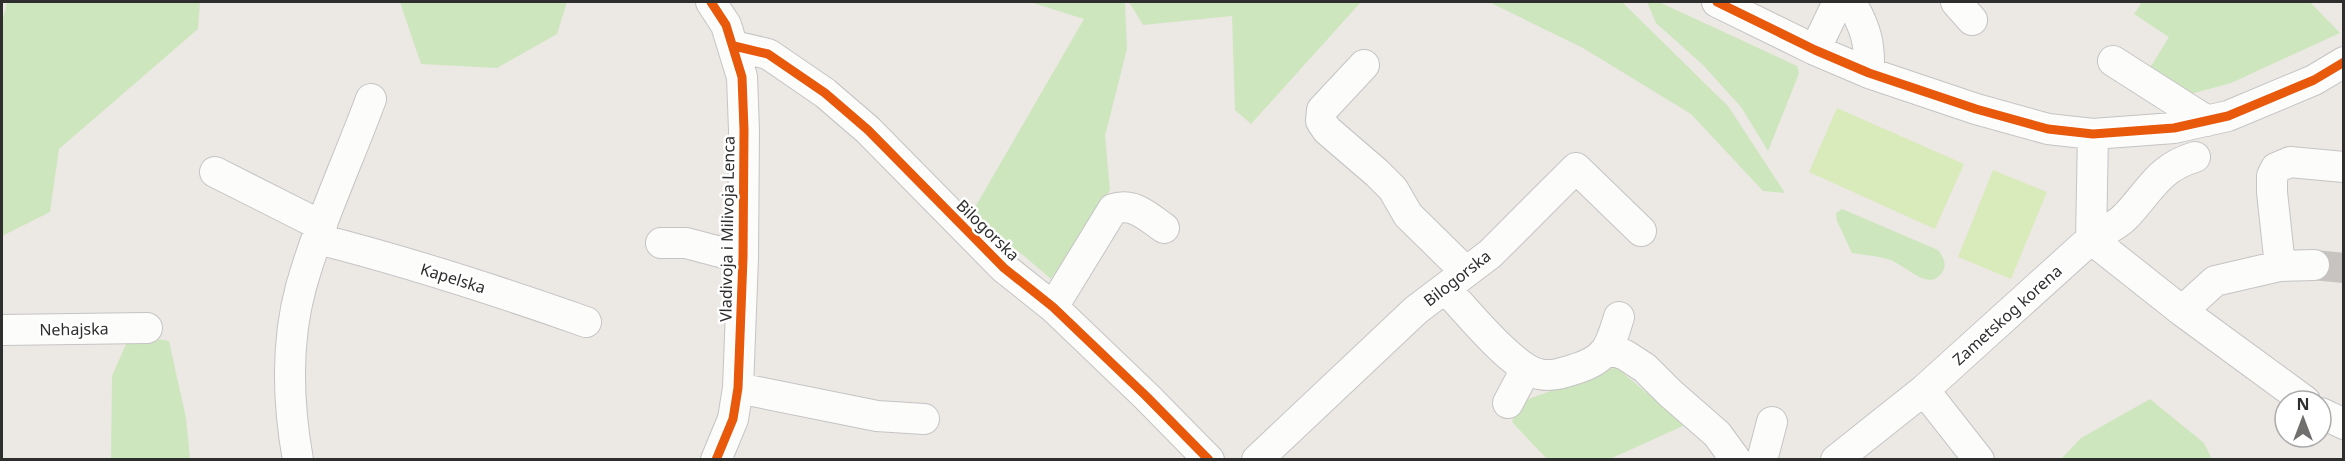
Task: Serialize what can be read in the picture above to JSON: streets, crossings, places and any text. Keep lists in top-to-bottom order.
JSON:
{
  "streets": {
    "street": [
      "Vladivoja i Milivoja Lenca",
      "Bilogorska",
      "Kapelska",
      "Zametskog korena",
      "Nehajska"
    ]
  },
  "crossings": [
    ["Vladivoja i Milivoja Lenca", "Bilogorska"]
  ],
  "north": "top"
}
